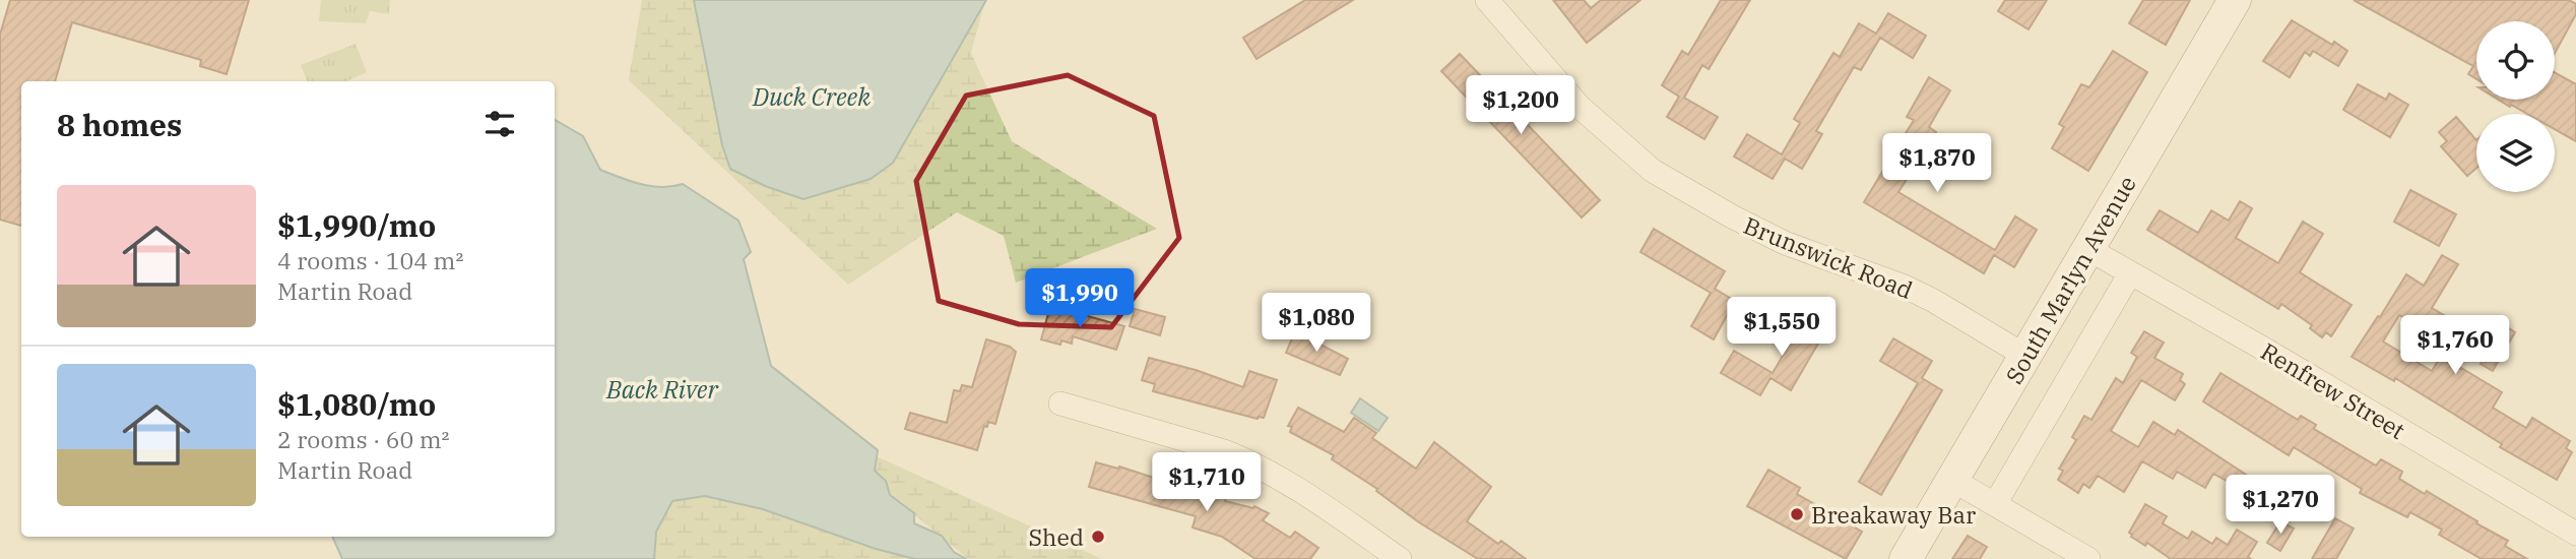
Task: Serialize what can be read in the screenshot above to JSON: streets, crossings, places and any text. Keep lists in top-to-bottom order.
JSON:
{
  "streets": {
    "street": ["Brunswick Road", "South Marlyn Avenue", "Renfrew Street"]
  },
  "crossings": [
    ["Brunswick Road", "South Marlyn Avenue"],
    ["South Marlyn Avenue", "Renfrew Street"]
  ],
  "water": ["Duck Creek", "Back River"],
  "places": ["Breakaway Bar", "Shed"],
  "page": {
    "price": [
      "$1,200",
      "$1,870",
      "$1,990",
      "$1,080",
      "$1,550",
      "$1,760",
      "$1,710",
      "$1,270"
    ],
    "heading": "8 homes",
    "list": [
      {
        "name": "$1,990/mo",
        "note": "4 rooms · 104 m² · Martin Road"
      },
      {
        "name": "$1,080/mo",
        "note": "2 rooms · 60 m² · Martin Road"
      }
    ]
  }
}
